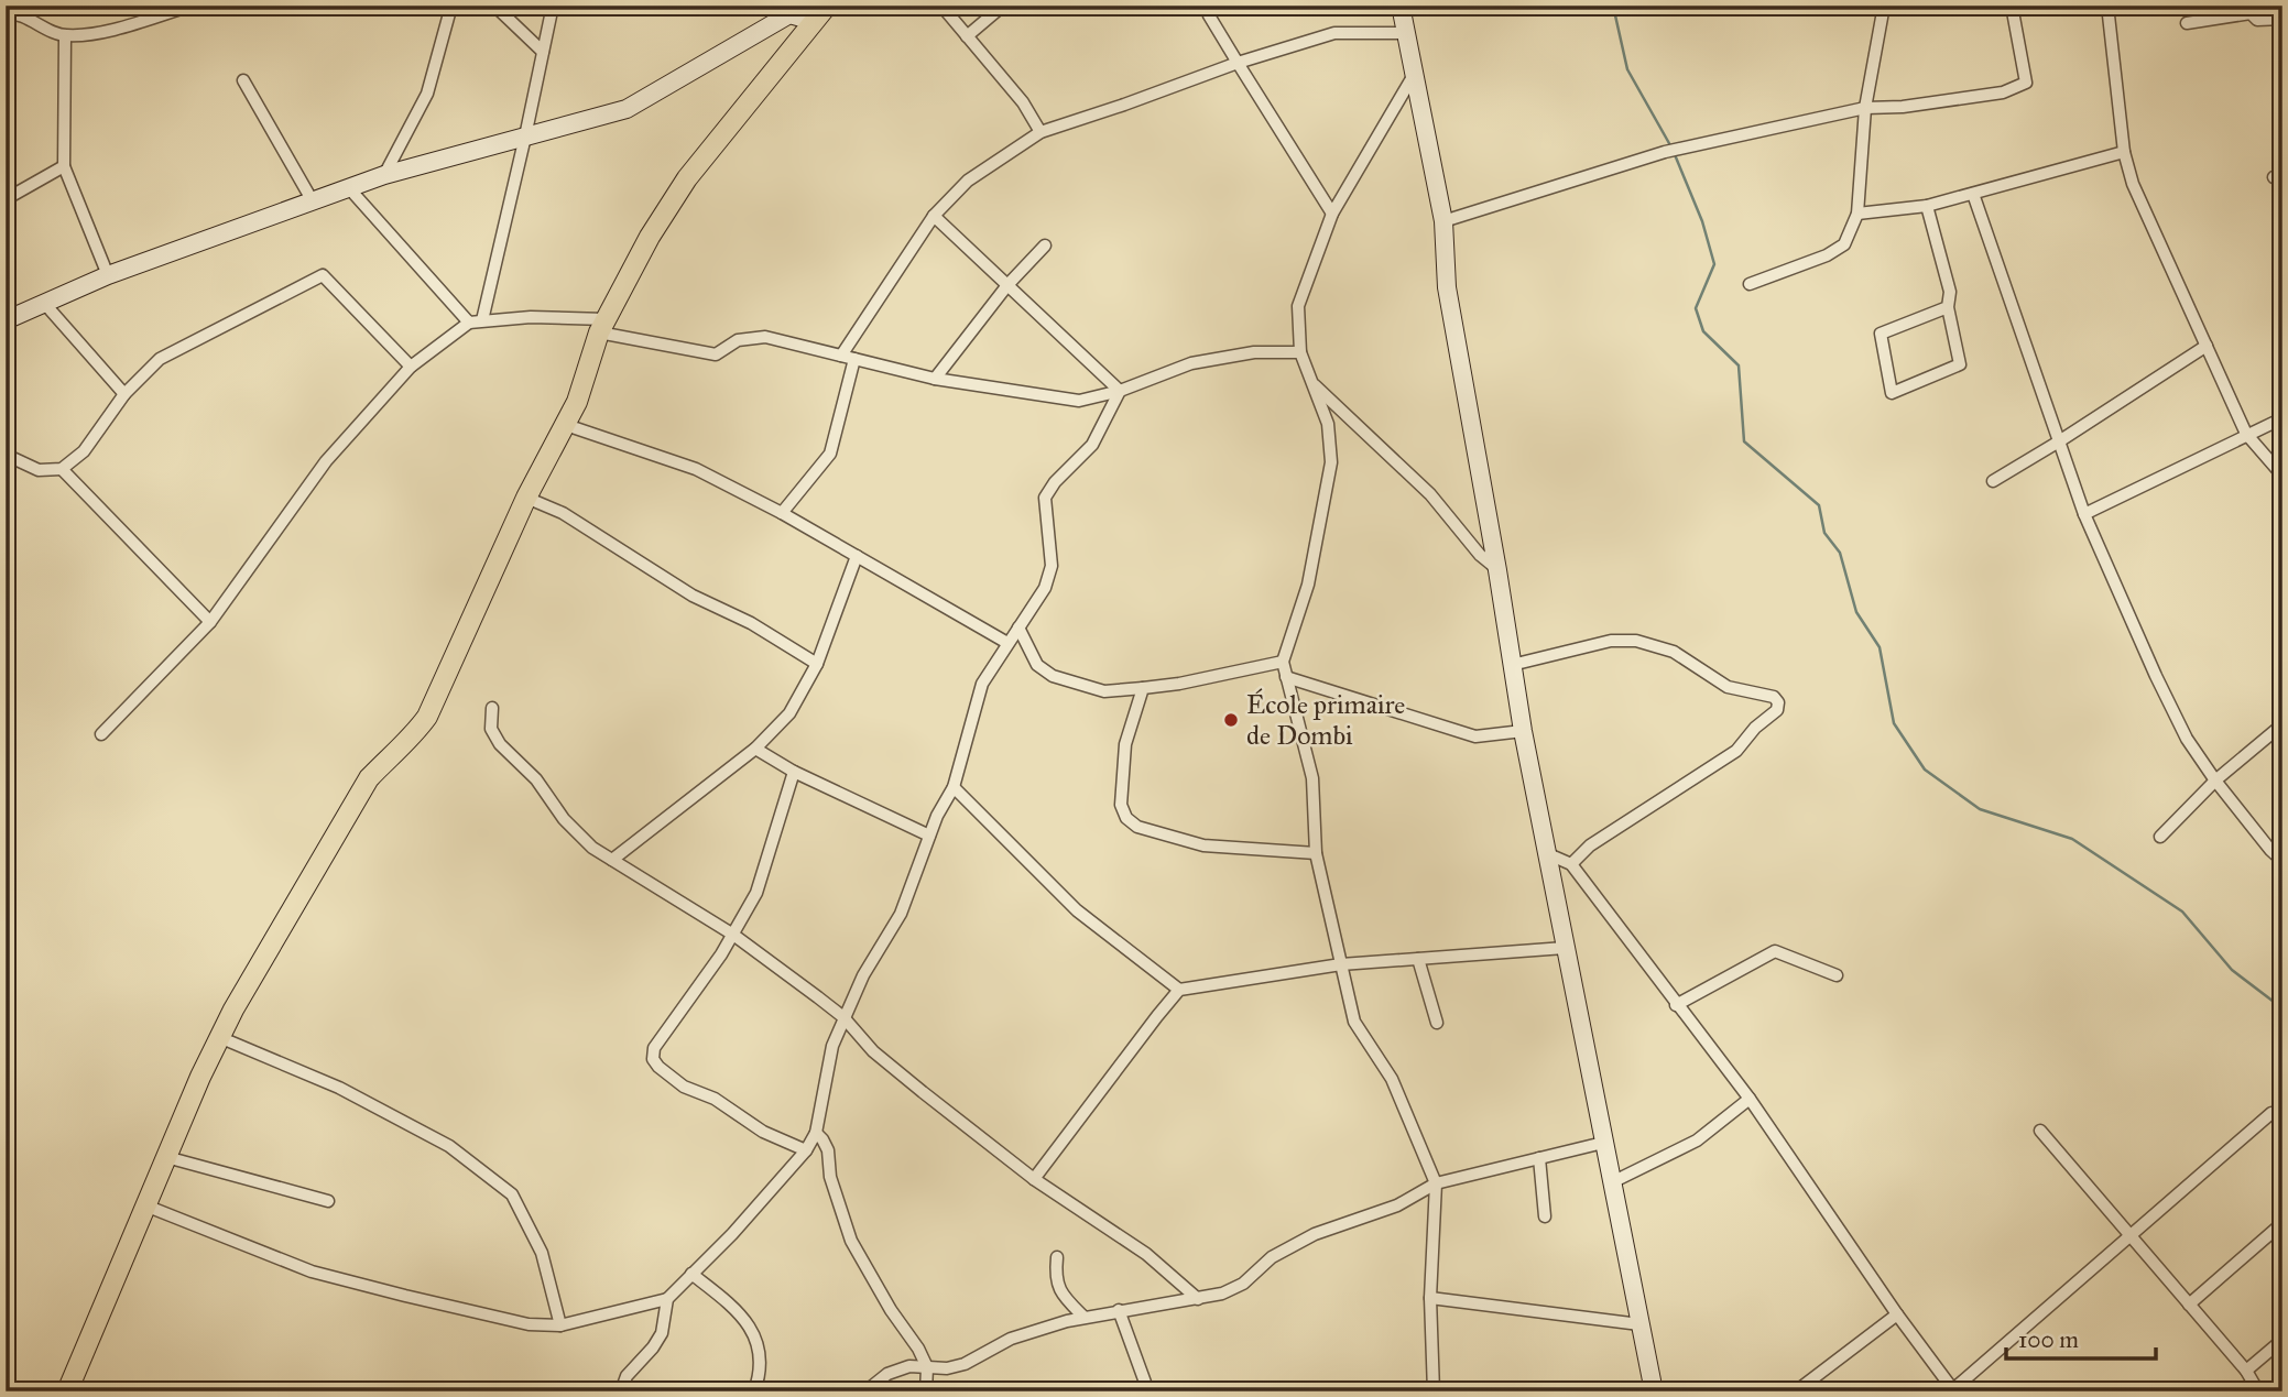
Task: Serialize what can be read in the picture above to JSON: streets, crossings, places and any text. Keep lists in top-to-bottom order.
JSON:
{
  "places": ["École primaire de Dombi"],
  "scale_bar": "100 m"
}
